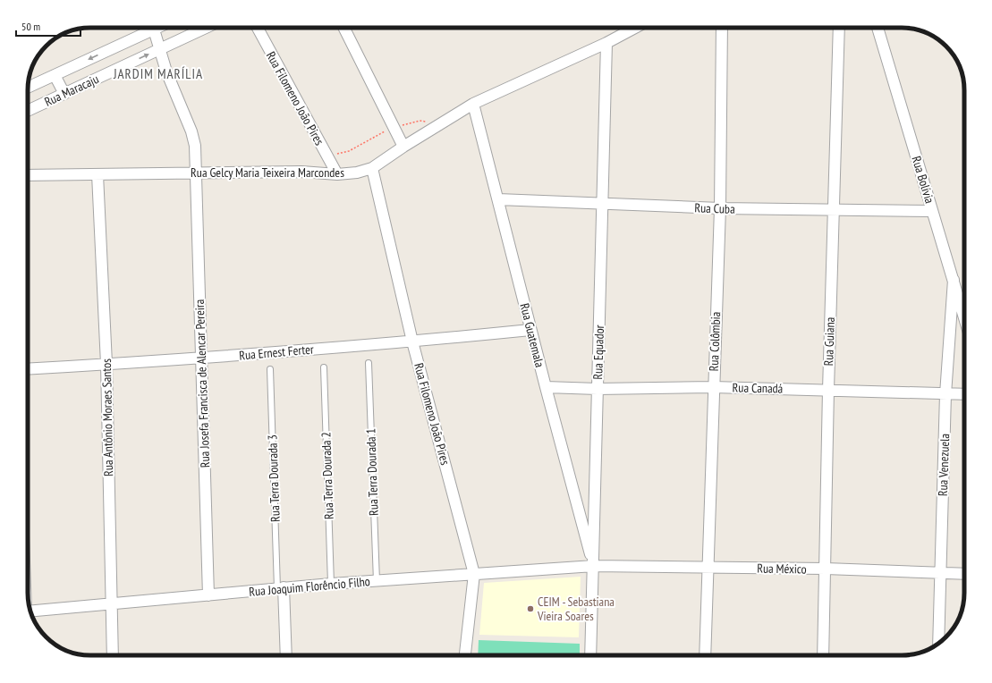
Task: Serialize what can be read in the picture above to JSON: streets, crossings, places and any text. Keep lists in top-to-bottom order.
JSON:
{
  "streets": {
    "street": [
      "Rua Maracaju",
      "Rua Filomeno João Pires",
      "Rua Gelcy Maria Teixeira Marcondes",
      "Rua Bolívia",
      "Rua Cuba",
      "Rua Guatemala",
      "Rua Colômbia",
      "Rua Guiana",
      "Rua Ernest Ferter",
      "Rua Equador",
      "Rua Josefa Francisca de Alencar Pereira",
      "Rua Canadá",
      "Rua Antônio Moraes Santos",
      "Rua Venezuela",
      "Rua México",
      "Rua Joaquim Florêncio Filho"
    ],
    "lane": ["Rua Terra Dourada 1", "Rua Terra Dourada 2", "Rua Terra Dourada 3"]
  },
  "crossings": [
    ["Rua Maracaju", "Rua Josefa Francisca de Alencar Pereira"],
    ["Rua Filomeno João Pires", "Rua Gelcy Maria Teixeira Marcondes"],
    ["Rua Filomeno João Pires", "Rua Ernest Ferter"],
    ["Rua Filomeno João Pires", "Rua Joaquim Florêncio Filho"],
    ["Rua Gelcy Maria Teixeira Marcondes", "Rua Guatemala"],
    ["Rua Gelcy Maria Teixeira Marcondes", "Rua Equador"],
    ["Rua Gelcy Maria Teixeira Marcondes", "Rua Josefa Francisca de Alencar Pereira"],
    ["Rua Gelcy Maria Teixeira Marcondes", "Rua Antônio Moraes Santos"],
    ["Rua Bolívia", "Rua Cuba"],
    ["Rua Bolívia", "Rua Venezuela"],
    ["Rua Cuba", "Rua Guatemala"],
    ["Rua Cuba", "Rua Colômbia"],
    ["Rua Cuba", "Rua Guiana"],
    ["Rua Cuba", "Rua Equador"],
    ["Rua Guatemala", "Rua Ernest Ferter"],
    ["Rua Guatemala", "Rua Equador"],
    ["Rua Guatemala", "Rua Canadá"],
    ["Rua Guatemala", "Rua México"],
    ["Rua Guatemala", "Rua Joaquim Florêncio Filho"],
    ["Rua Colômbia", "Rua Canadá"],
    ["Rua Colômbia", "Rua México"],
    ["Rua Guiana", "Rua Canadá"],
    ["Rua Guiana", "Rua México"],
    ["Rua Ernest Ferter", "Rua Josefa Francisca de Alencar Pereira"],
    ["Rua Ernest Ferter", "Rua Antônio Moraes Santos"],
    ["Rua Equador", "Rua Canadá"],
    ["Rua Equador", "Rua México"],
    ["Rua Equador", "Rua Joaquim Florêncio Filho"],
    ["Rua Josefa Francisca de Alencar Pereira", "Rua Joaquim Florêncio Filho"],
    ["Rua Canadá", "Rua Venezuela"],
    ["Rua Antônio Moraes Santos", "Rua Joaquim Florêncio Filho"],
    ["Rua Venezuela", "Rua México"],
    ["Rua Terra Dourada 1", "Rua Joaquim Florêncio Filho"],
    ["Rua Terra Dourada 2", "Rua Joaquim Florêncio Filho"],
    ["Rua Terra Dourada 3", "Rua Joaquim Florêncio Filho"],
    ["Rua México", "Rua Joaquim Florêncio Filho"]
  ],
  "districts": ["JARDIM MARÍLIA"],
  "places": ["CEIM - Sebastiana Vieira Soares"],
  "scale_bar": "50 m"
}
